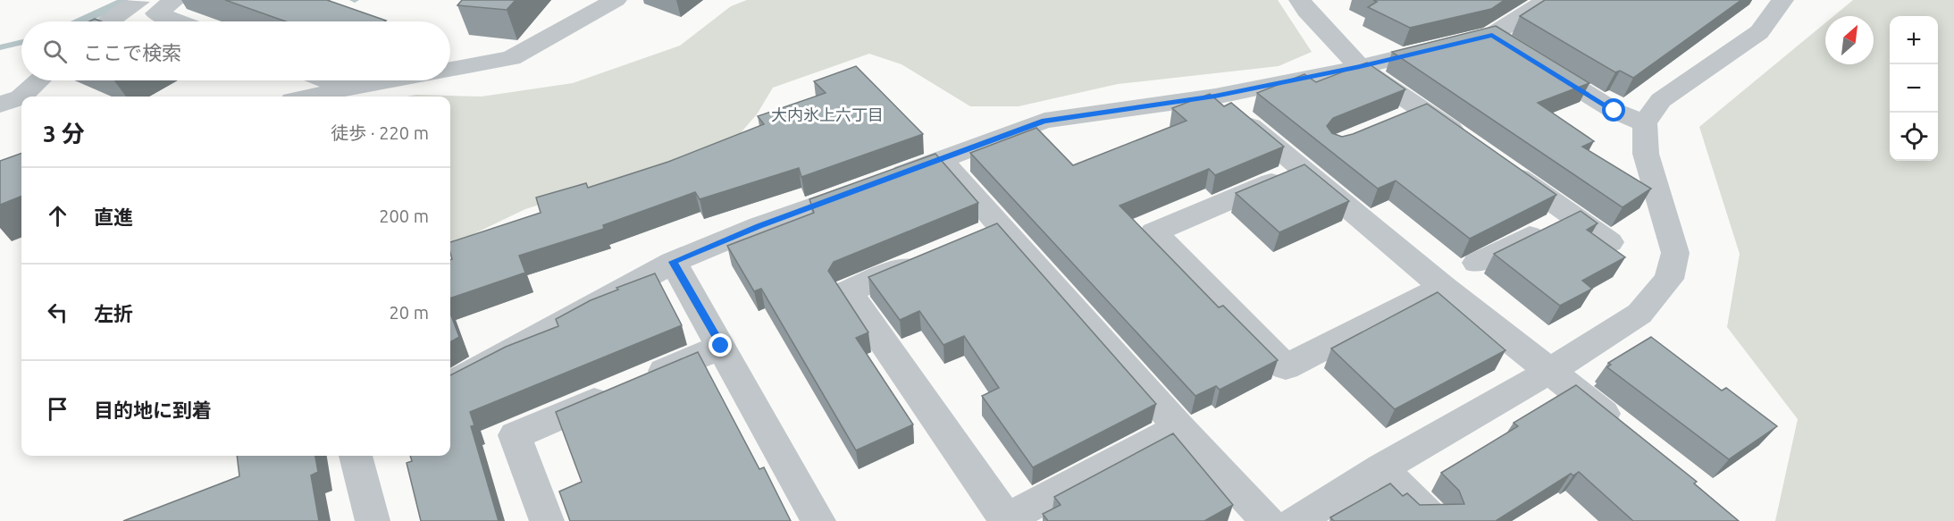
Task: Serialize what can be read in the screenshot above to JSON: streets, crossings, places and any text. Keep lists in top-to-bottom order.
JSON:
{
  "districts": ["大内氷上六丁目"],
  "north": "top right",
  "page": {
    "map_buttons": ["+", "−"],
    "search": "ここで検索",
    "heading": ["3 分", "徒歩 · 220 m"],
    "list": [
      ["直進", "200 m"],
      ["左折", "20 m"],
      "目的地に到着"
    ]
  }
}
